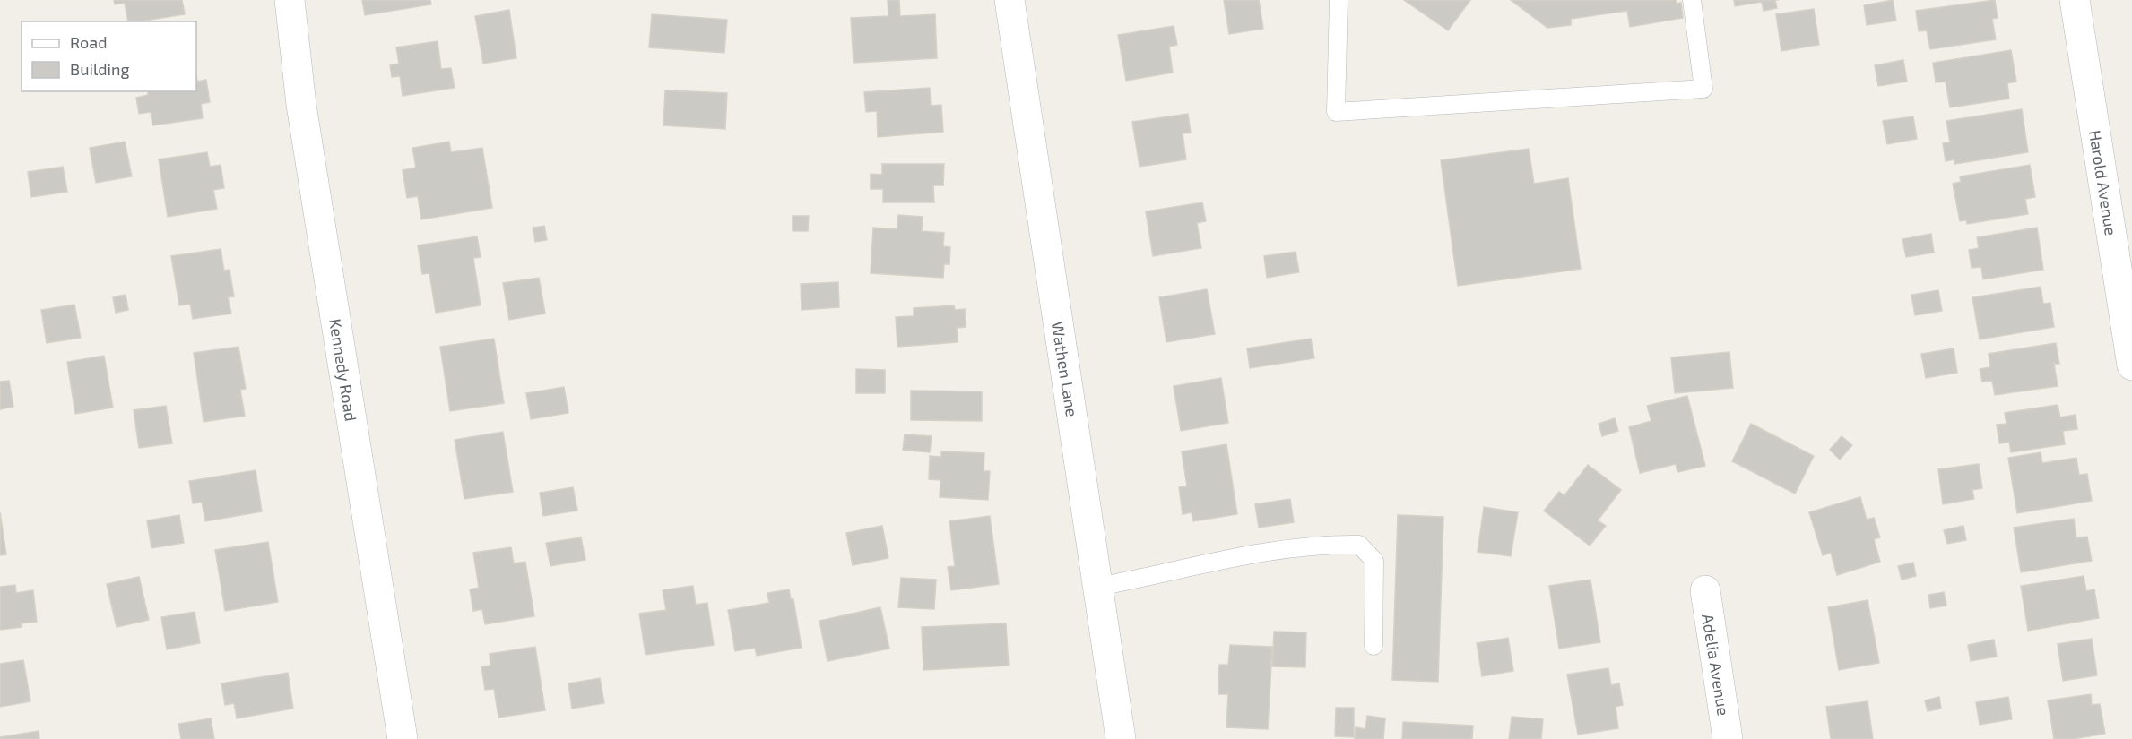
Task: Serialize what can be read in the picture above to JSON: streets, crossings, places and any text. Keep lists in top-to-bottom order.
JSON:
{
  "streets": {
    "street": [
      "Harold Avenue",
      "Wathen Lane",
      "Kennedy Road",
      "Adelia Avenue"
    ]
  },
  "legend": ["Road", "Building"]
}
